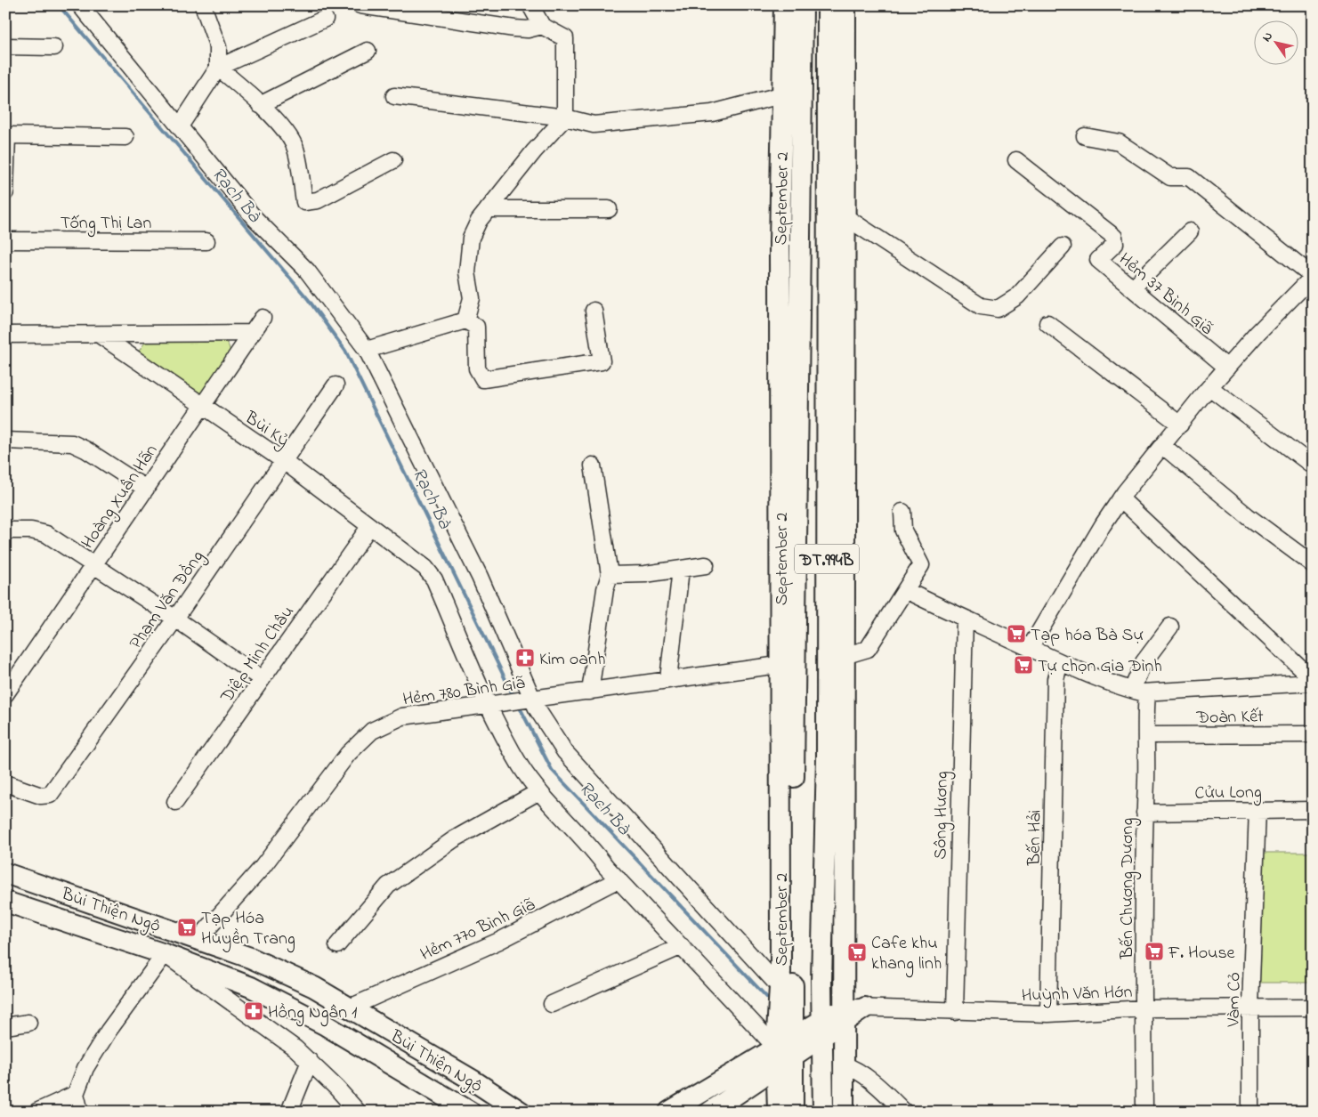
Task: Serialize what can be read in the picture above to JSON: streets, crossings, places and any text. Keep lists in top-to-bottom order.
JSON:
{
  "streets": {
    "main road": ["September 2", "ĐT.994B", "Bùi Thiện Ngộ"],
    "street": [
      "Tống Thị Lan",
      "Hẻm 37 Bình Giã",
      "Bùi Kỷ",
      "Hoàng Xuân Hãn",
      "Phạm Văn Đồng",
      "Diệp Minh Châu",
      "Hẻm 780 Bình Giã",
      "Đoàn Kết",
      "Cửu Long",
      "Sông Hương",
      "Bến Hải",
      "Bến Chương Dương",
      "Hẻm 770 Bình Giã",
      "Huỳnh Văn Hớn",
      "Vàm Cỏ"
    ]
  },
  "crossings": [
    ["September 2", "Bùi Kỷ"],
    ["September 2", "Hẻm 780 Bình Giã"],
    ["Bùi Kỷ", "Hoàng Xuân Hãn"],
    ["Bùi Kỷ", "Phạm Văn Đồng"],
    ["Bùi Kỷ", "Diệp Minh Châu"],
    ["Bùi Kỷ", "Hẻm 780 Bình Giã"],
    ["Bùi Kỷ", "Hẻm 770 Bình Giã"],
    ["Hẻm 780 Bình Giã", "Bùi Thiện Ngộ"],
    ["Đoàn Kết", "Bến Chương Dương"],
    ["Cửu Long", "Bến Chương Dương"],
    ["Cửu Long", "Vàm Cỏ"],
    ["Sông Hương", "Huỳnh Văn Hớn"],
    ["Bến Hải", "Huỳnh Văn Hớn"],
    ["Bến Chương Dương", "Huỳnh Văn Hớn"],
    ["Bùi Thiện Ngộ", "Hẻm 770 Bình Giã"],
    ["Huỳnh Văn Hớn", "Vàm Cỏ"]
  ],
  "water": ["Rạch Bà"],
  "places": {
    "supermarket": [
      "Tạp hóa Bà Sự",
      "Tự chọn Gia Đình",
      "Tạp Hóa Huyền Trang",
      "F. House",
      "Cafe khu khang linh"
    ],
    "pharmacy": ["Kim oanh", "Hồng Ngân 1"]
  },
  "north": "top left"
}
